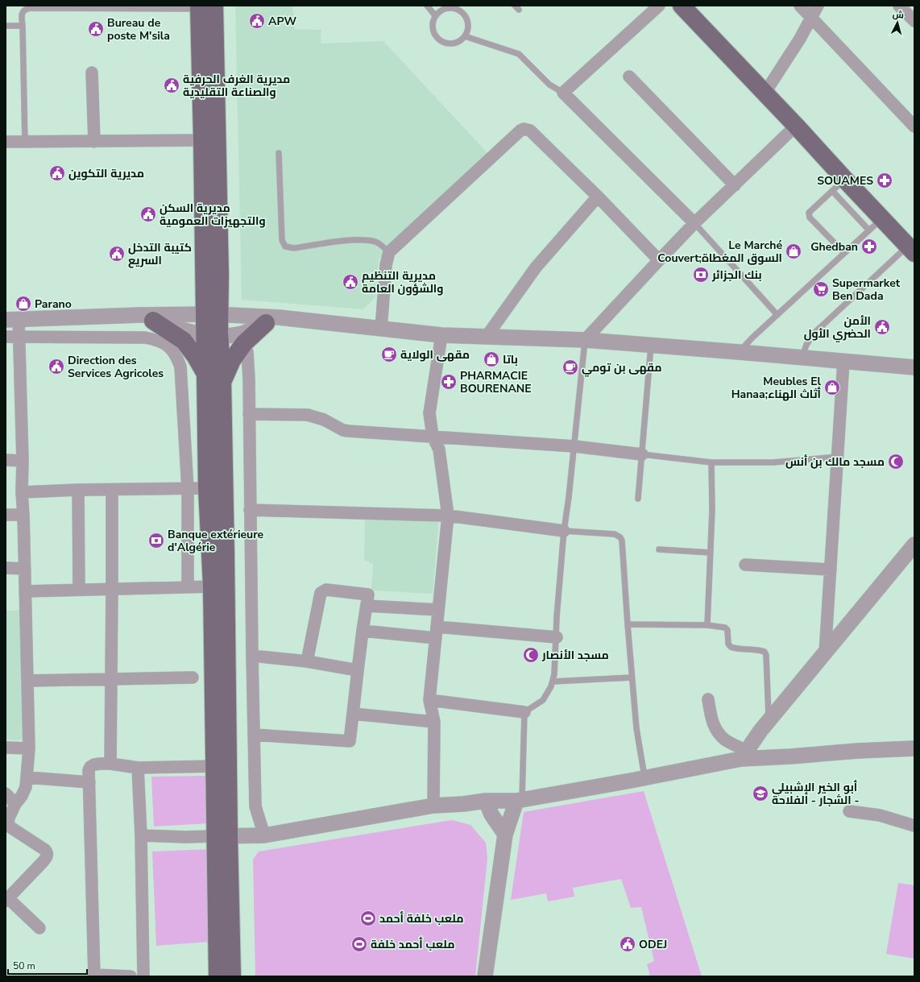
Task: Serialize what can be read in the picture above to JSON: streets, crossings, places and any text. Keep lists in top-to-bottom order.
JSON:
{
  "places": {
    "public building": [
      "APW",
      "Bureau de poste M'sila",
      "مديرية الغرف الحرفية والصناعة التقليدية",
      "مديرية التكوين",
      "مديرية السكن والتجهيزات العمومية",
      "كتيبة التدخل السريع",
      "مديرية التنظيم والشؤون العامة",
      "الأمن الحضري الأول",
      "Direction des Services Agricoles",
      "ODEJ"
    ],
    "pharmacy": ["SOUAMES", "Ghedban", "PHARMACIE BOURENANE"],
    "shop": [
      "Le Marché Couvert;السوق المغطاة",
      "Parano",
      "باتا",
      "Meubles El Hanaa;أثاث الهناء"
    ],
    "bank": ["بنك الجزائر", "Banque extérieure d'Algérie"],
    "supermarket": ["Supermarket Ben Dada"],
    "cafe": ["مقهى الولاية", "مقهى بن تومي"],
    "mosque": ["مسجد مالك بن أنس", "مسجد الأنصار"],
    "school or university": ["أبو الخير الإشبيلي الشجار - الفلاحة -"],
    "sports": ["ملعب خلفة أحمد", "ملعب أحمد خلفة"]
  },
  "scale_bar": "50 m",
  "north": "top"
}
